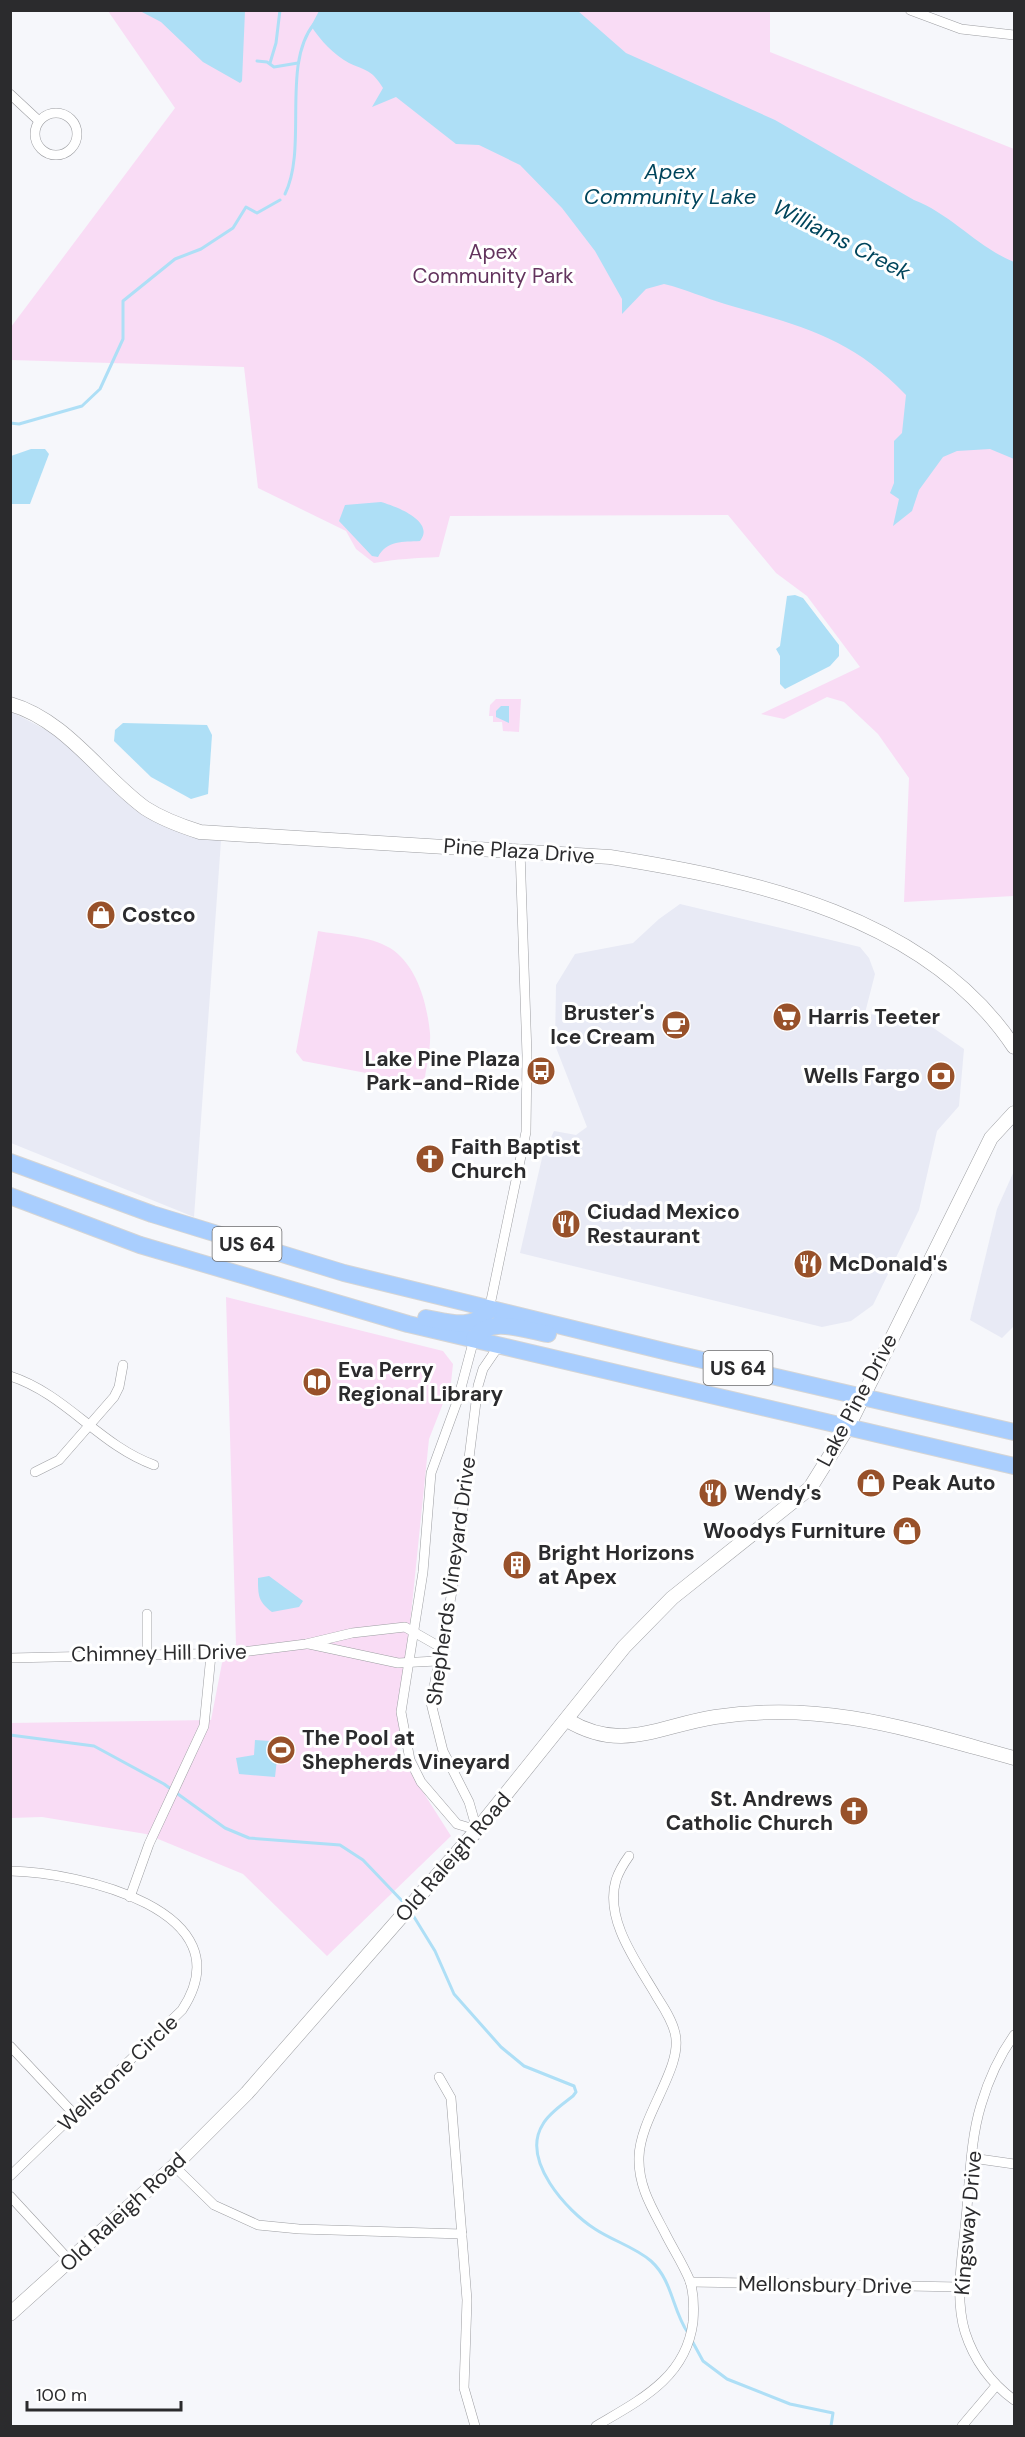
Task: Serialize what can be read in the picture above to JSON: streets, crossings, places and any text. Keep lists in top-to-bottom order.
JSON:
{
  "streets": {
    "highway": ["US 64"],
    "main road": ["Pine Plaza Drive", "Lake Pine Drive", "Old Raleigh Road"],
    "street": [
      "Shepherds Vineyard Drive",
      "Chimney Hill Drive",
      "Wellstone Circle",
      "Kingsway Drive",
      "Mellonsbury Drive"
    ]
  },
  "crossings": [
    ["US 64", "Lake Pine Drive"],
    ["US 64", "Shepherds Vineyard Drive"],
    ["Lake Pine Drive", "Old Raleigh Road"],
    ["Shepherds Vineyard Drive", "Chimney Hill Drive"],
    ["Shepherds Vineyard Drive", "Old Raleigh Road"],
    ["Kingsway Drive", "Mellonsbury Drive"]
  ],
  "water": ["Apex Community Lake", "Williams Creek"],
  "parks": ["Apex Community Park"],
  "places": {
    "shop": ["Costco", "Peak Auto", "Woodys Furniture"],
    "supermarket": ["Harris Teeter"],
    "cafe": ["Bruster's Ice Cream"],
    "bus stop": ["Lake Pine Plaza Park-and-Ride"],
    "bank": ["Wells Fargo"],
    "church": ["Faith Baptist Church", "St. Andrews Catholic Church"],
    "restaurant": ["Ciudad Mexico Restaurant", "McDonald's", "Wendy's"],
    "library": ["Eva Perry Regional Library"],
    "building": ["Bright Horizons at Apex"],
    "sports": ["The Pool at Shepherds Vineyard"]
  },
  "scale_bar": "100 m"
}
